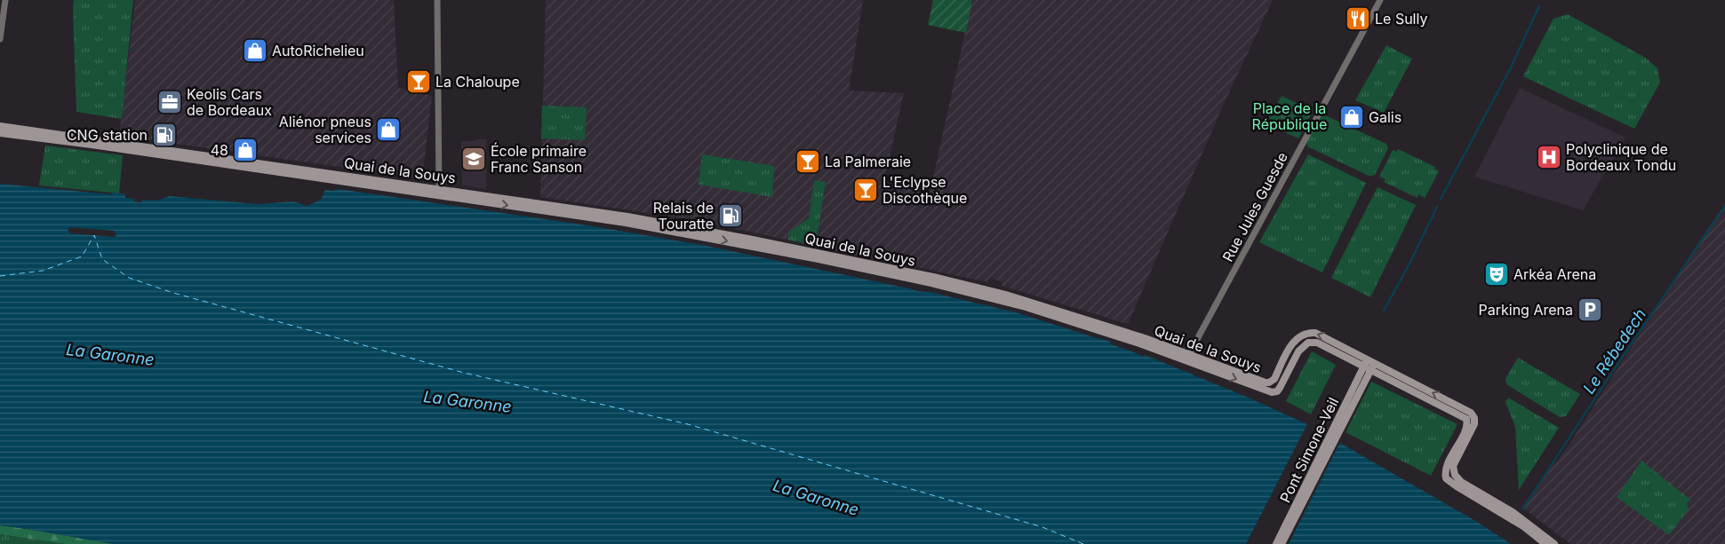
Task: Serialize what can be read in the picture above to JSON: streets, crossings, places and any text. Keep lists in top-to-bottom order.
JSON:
{
  "streets": {
    "main road": ["Quai de la Souys", "Pont Simone-Veil"],
    "street": ["Rue Jules Guesde"]
  },
  "crossings": [
    ["Quai de la Souys", "Rue Jules Guesde"],
    ["Quai de la Souys", "Pont Simone-Veil"]
  ],
  "water": ["Le Rébedech", "La Garonne"],
  "parks": ["Place de la République"],
  "places": {
    "restaurant": ["Le Sully"],
    "shop": [
      "AutoRichelieu",
      "Galis",
      "Aliénor pneus services",
      "48"
    ],
    "bar": ["La Chaloupe", "La Palmeraie", "L'Eclypse Discothèque"],
    "office": ["Keolis Cars de Bordeaux"],
    "fuel station": ["CNG station", "Relais de Touratte"],
    "hospital": ["Polyclinique de Bordeaux Tondu"],
    "school or university": ["École primaire Franc Sanson"],
    "theatre": ["Arkéa Arena"],
    "parking": ["Parking Arena"]
  }
}
